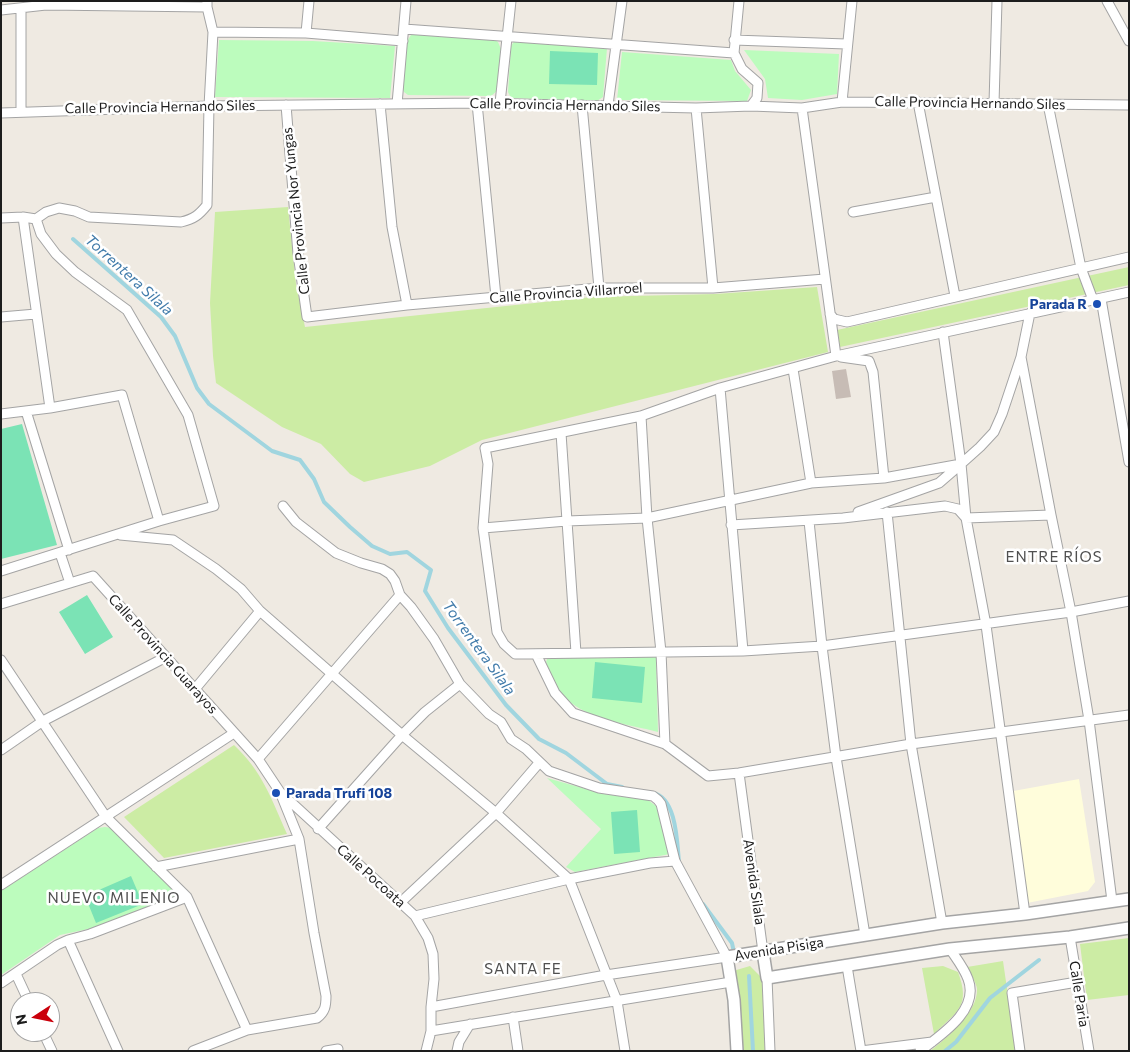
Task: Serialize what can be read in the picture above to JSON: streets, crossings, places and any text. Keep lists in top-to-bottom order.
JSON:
{
  "streets": {
    "street": [
      "Calle Provincia Hernando Siles",
      "Calle Provincia Nor Yungas",
      "Calle Provincia Villarroel",
      "Calle Provincia Guarayos",
      "Calle Pocoata",
      "Avenida Silala",
      "Avenida Pisiga",
      "Calle Paria"
    ]
  },
  "crossings": [
    ["Calle Provincia Hernando Siles", "Calle Provincia Nor Yungas"],
    ["Calle Provincia Nor Yungas", "Calle Provincia Villarroel"],
    ["Calle Provincia Guarayos", "Calle Pocoata"],
    ["Calle Pocoata", "Avenida Pisiga"],
    ["Avenida Silala", "Avenida Pisiga"],
    ["Avenida Pisiga", "Calle Paria"]
  ],
  "districts": ["ENTRE RÍOS", "NUEVO MILENIO", "SANTA FE"],
  "water": ["Torrentera Silala"],
  "places": ["Parada R", "Parada Trufi 108"],
  "north": "left"
}
